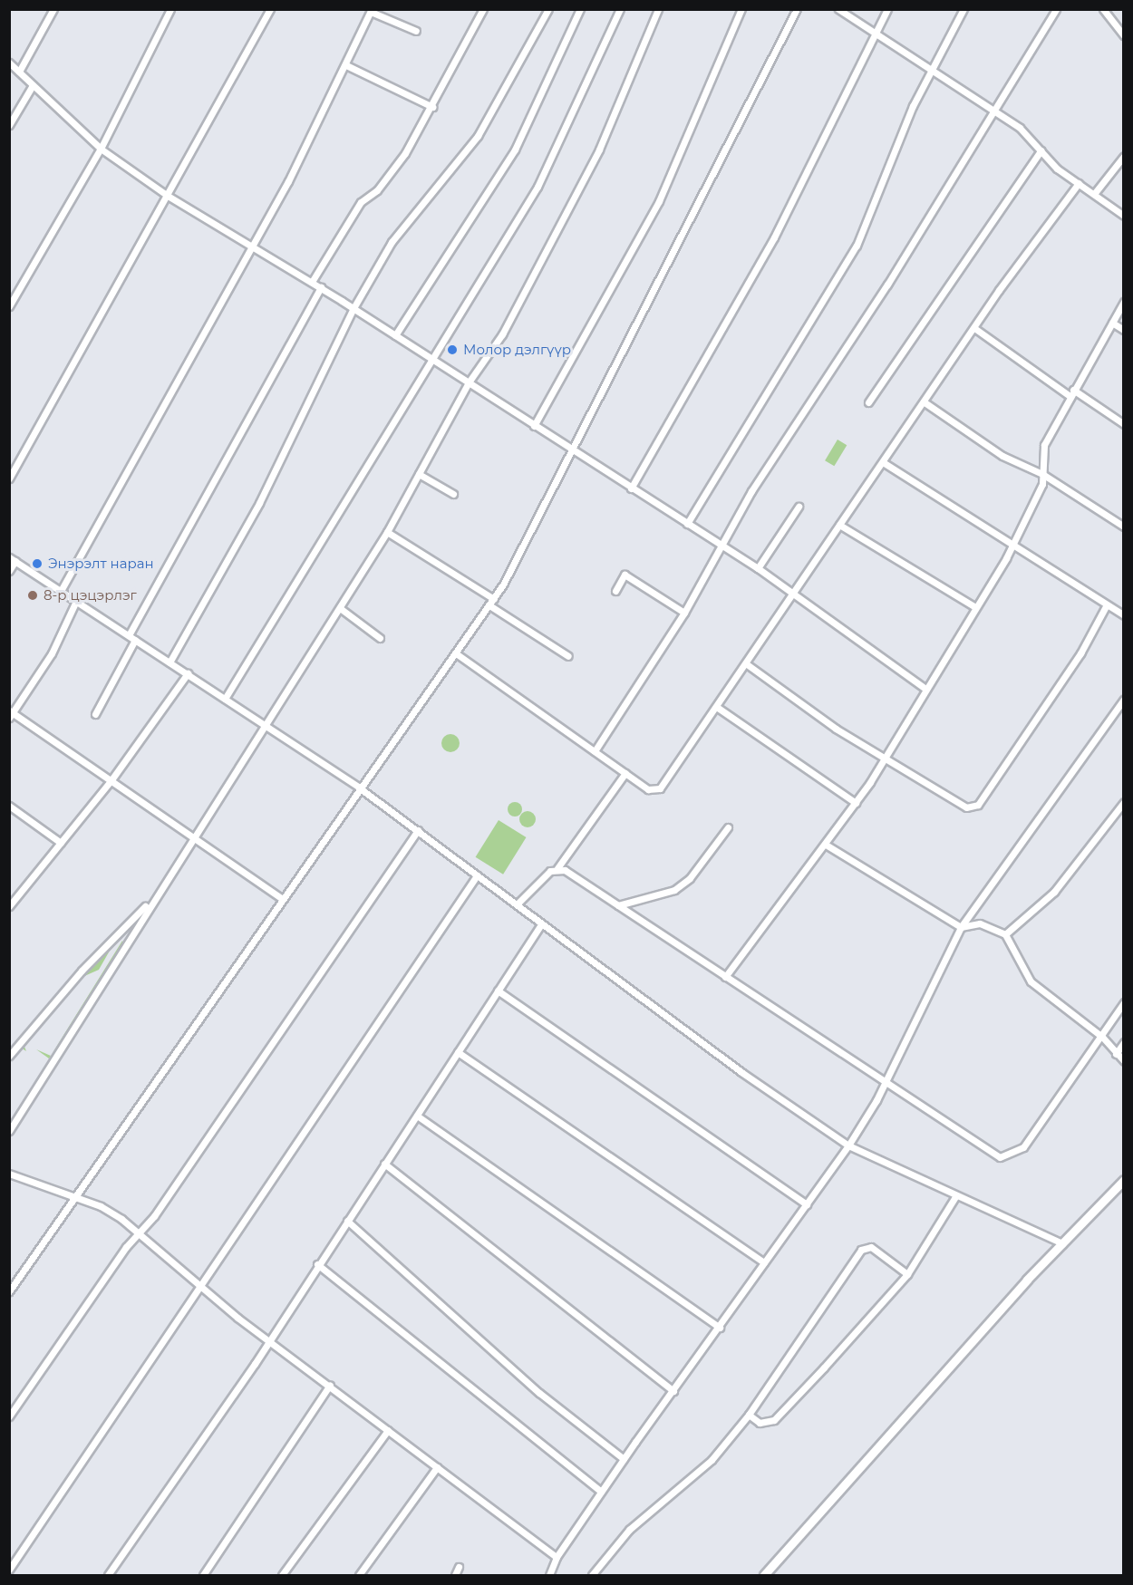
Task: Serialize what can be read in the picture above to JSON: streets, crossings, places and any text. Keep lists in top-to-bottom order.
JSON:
{
  "places": ["Молор дэлгүүр", "Энэрэлт наран", "8-р цэцэрлэг"]
}
